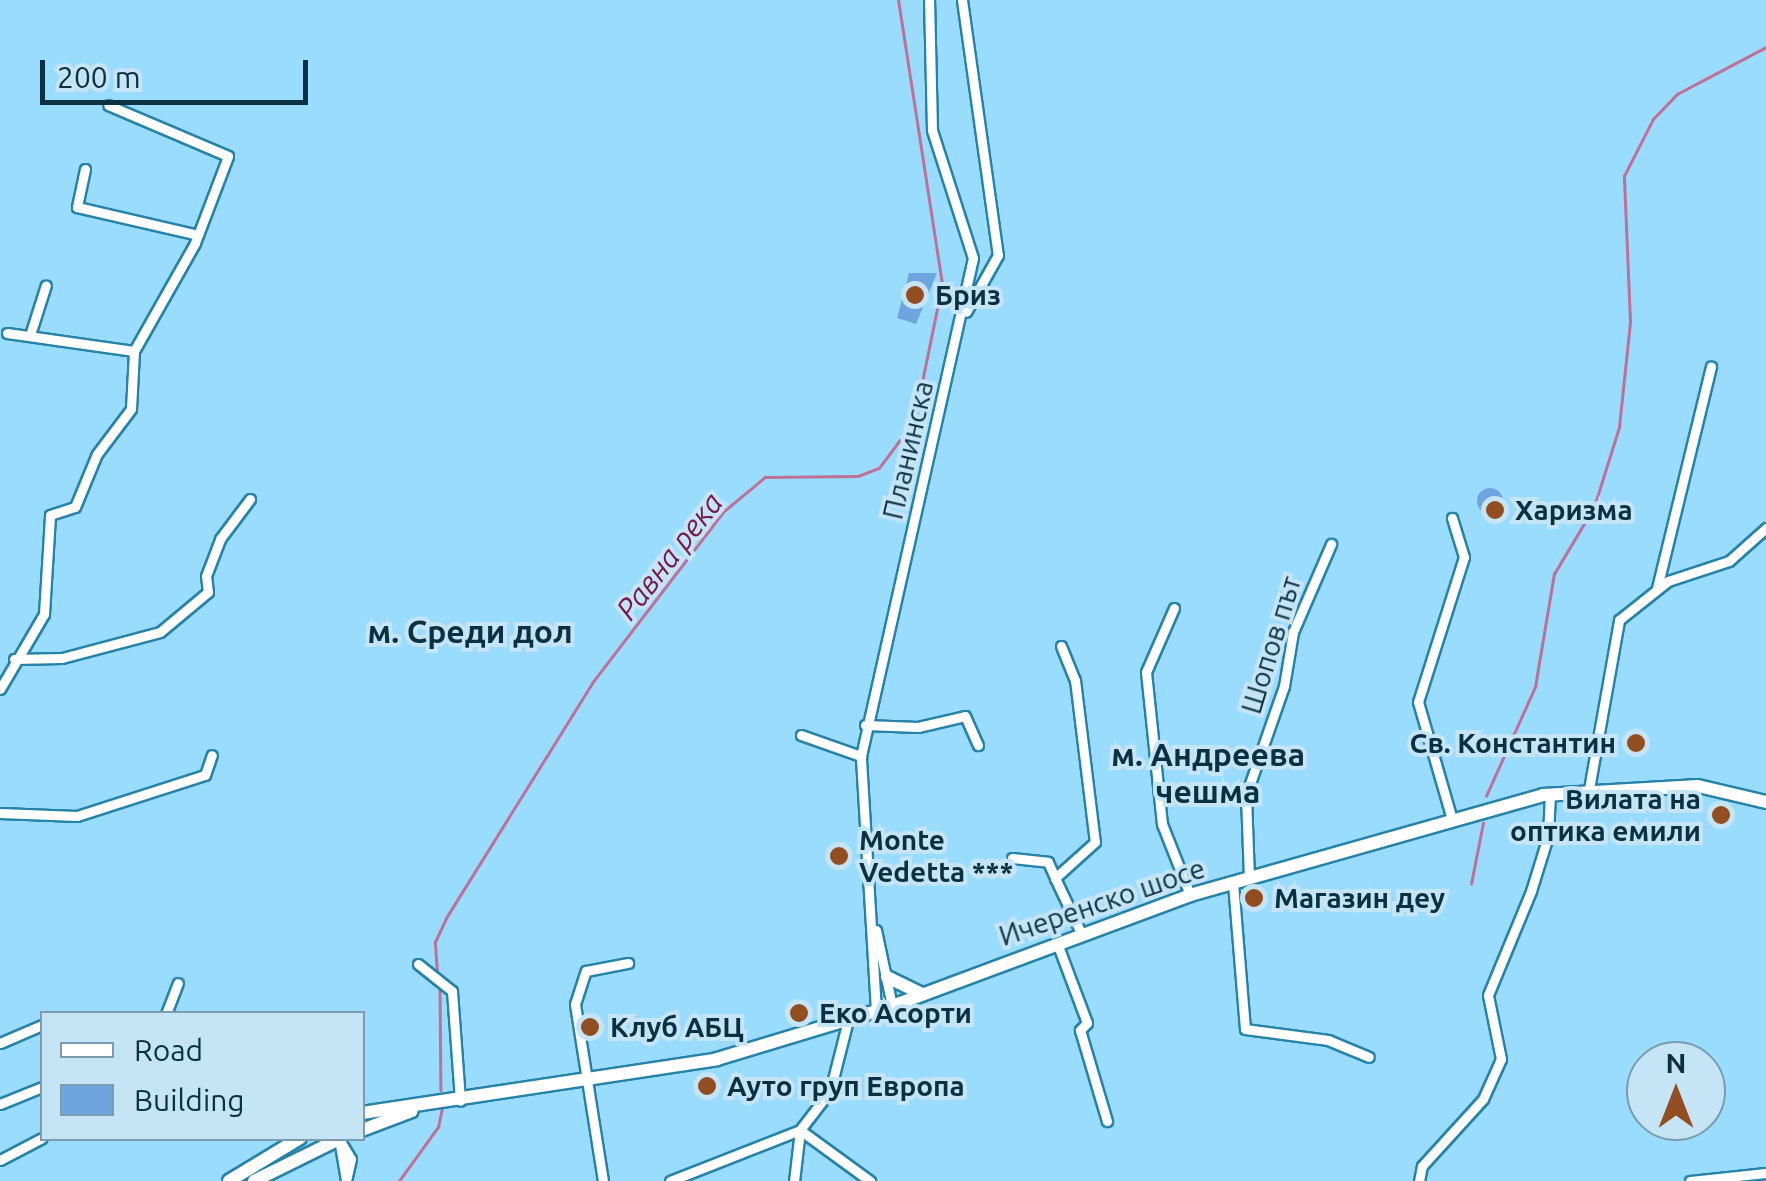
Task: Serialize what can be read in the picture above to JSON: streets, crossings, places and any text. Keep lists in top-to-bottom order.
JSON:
{
  "streets": {
    "street": ["Планинска", "Шопов път", "Ичеренско шосе"]
  },
  "crossings": [
    ["Шопов път", "Ичеренско шосе"]
  ],
  "districts": ["м. Среди дол", "м. Андреева чешма"],
  "water": ["Равна река"],
  "places": [
    "Бриз",
    "Харизма",
    "Св. Константин",
    "Вилата на оптика емили",
    "Monte Vedetta ***",
    "Магазин деу",
    "Еко Асорти",
    "Клуб АБЦ",
    "Ауто груп Европа"
  ],
  "legend": ["Road", "Building"],
  "scale_bar": "200 m",
  "north": "top"
}
